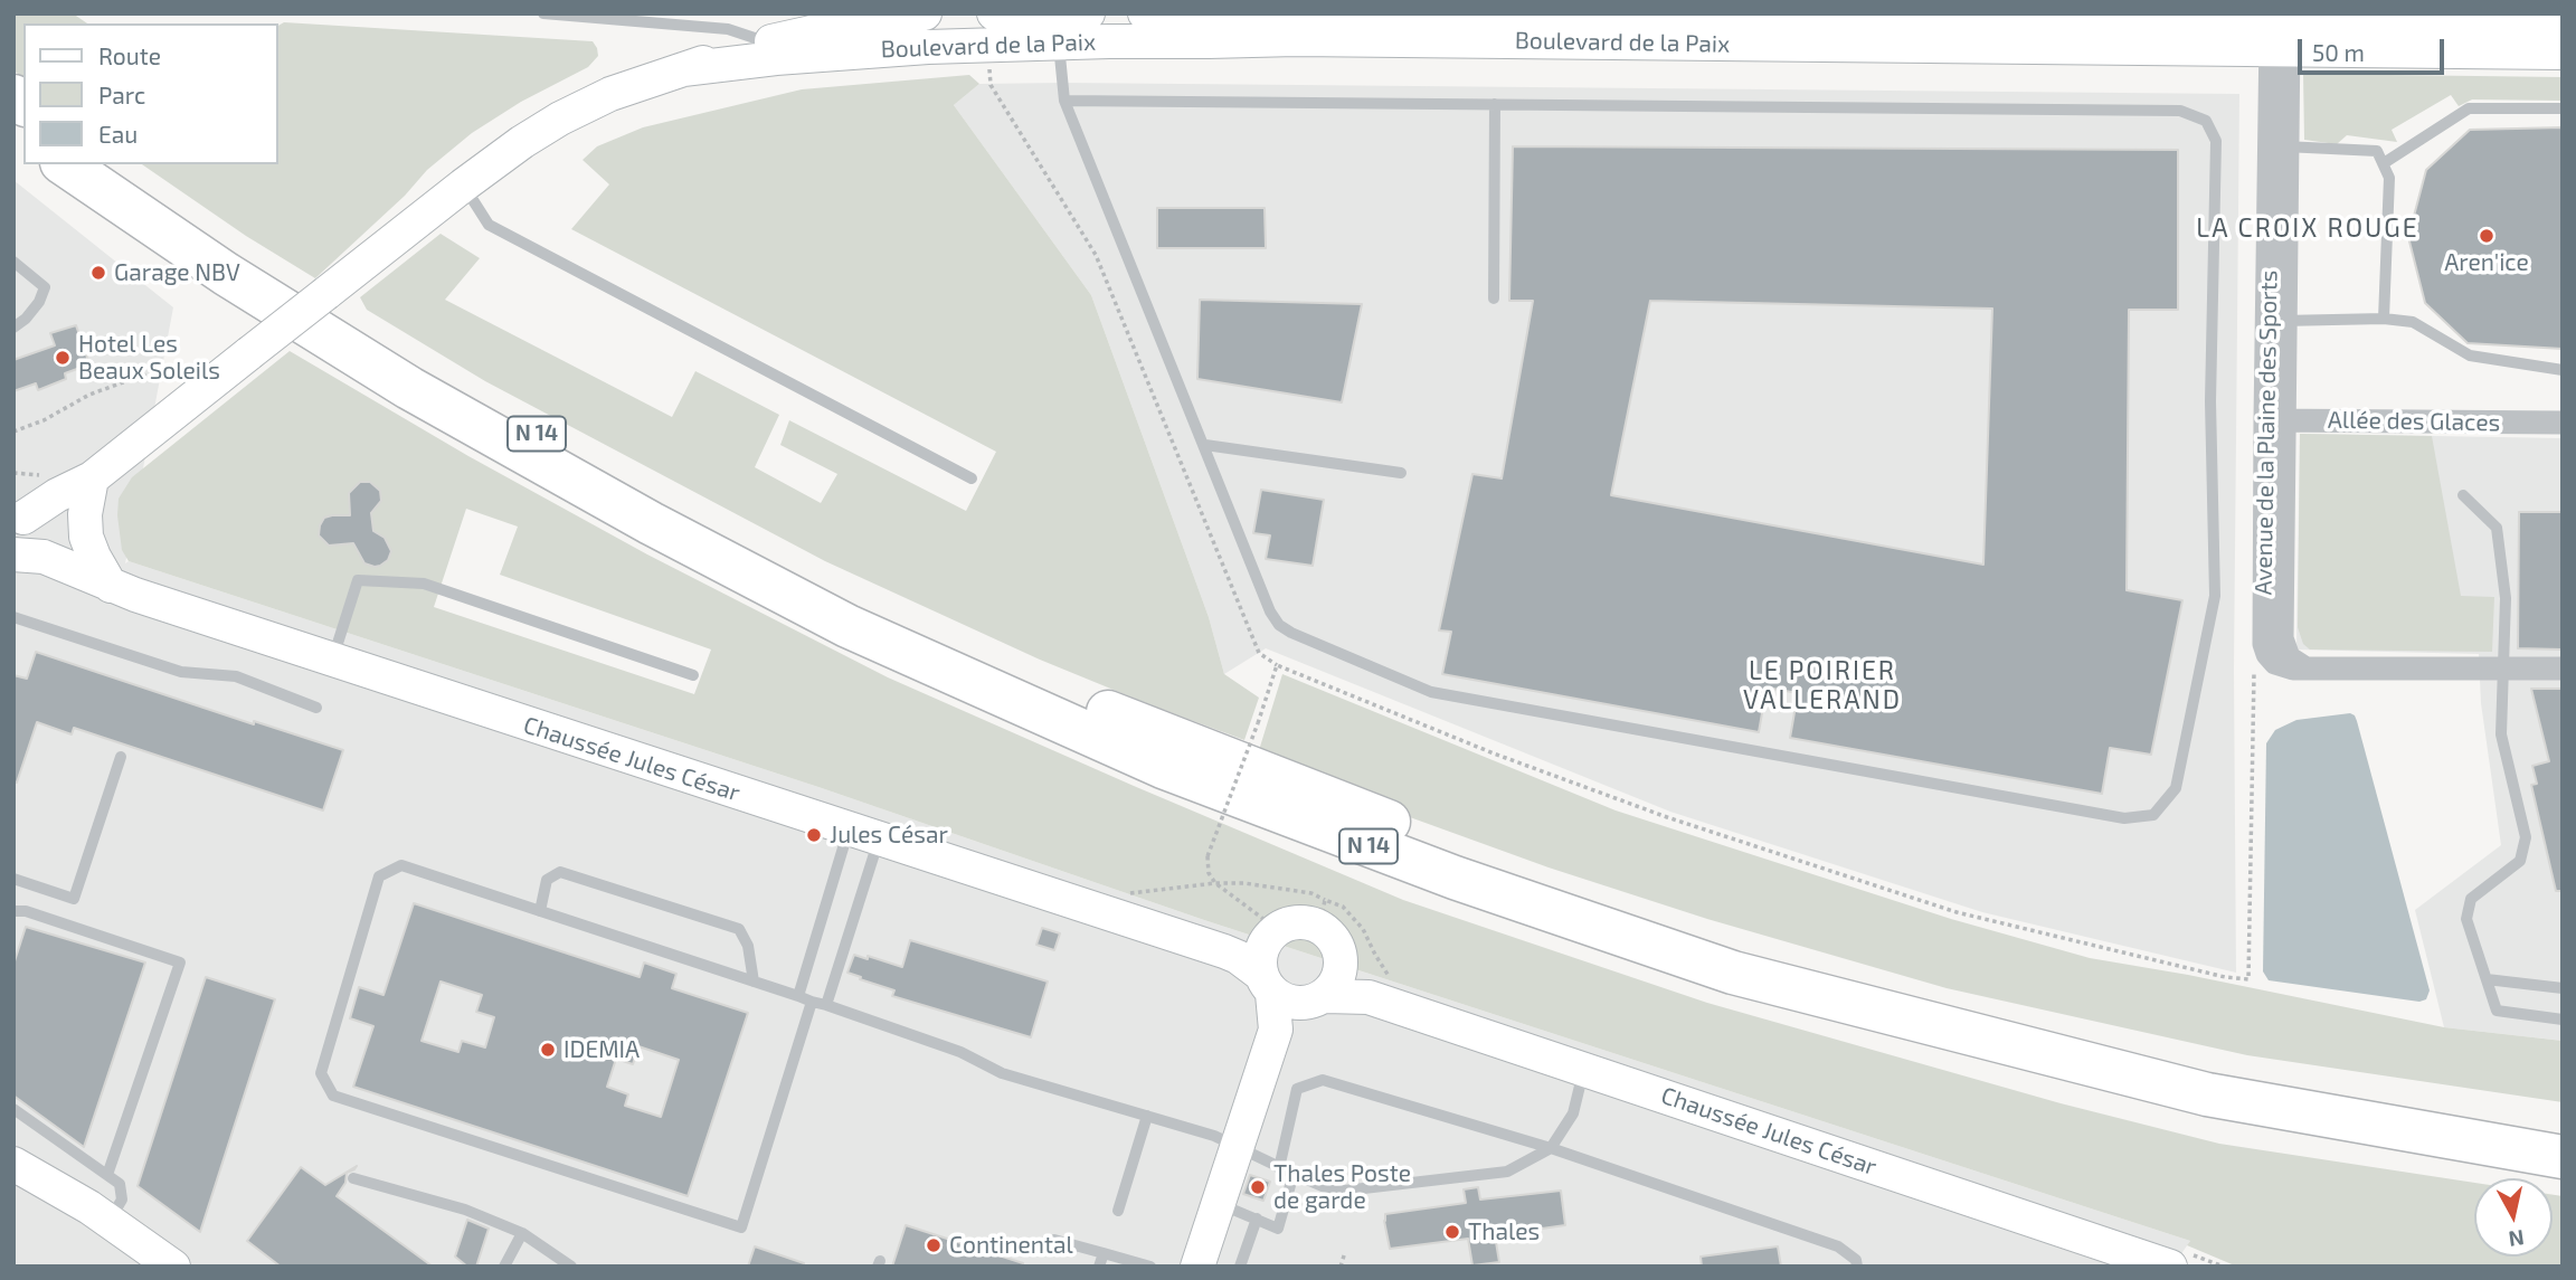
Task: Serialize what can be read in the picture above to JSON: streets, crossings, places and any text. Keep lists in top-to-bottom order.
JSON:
{
  "streets": {
    "highway": ["N 14"],
    "main road": ["Boulevard de la Paix", "Chaussée Jules César"],
    "street": ["Allée des Glaces", "Avenue de la Plaine des Sports"]
  },
  "crossings": [
    ["Boulevard de la Paix", "Avenue de la Plaine des Sports"],
    ["Boulevard de la Paix", "Chaussée Jules César"],
    ["Allée des Glaces", "Avenue de la Plaine des Sports"]
  ],
  "districts": ["LA CROIX ROUGE", "LE POIRIER VALLERAND"],
  "places": [
    "Aren'ice",
    "Garage NBV",
    "Hotel Les Beaux Soleils",
    "Jules César",
    "IDEMIA",
    "Thales Poste de garde",
    "Thales",
    "Continental"
  ],
  "legend": ["Route", "Parc", "Eau"],
  "scale_bar": "50 m",
  "north": "bottom"
}
